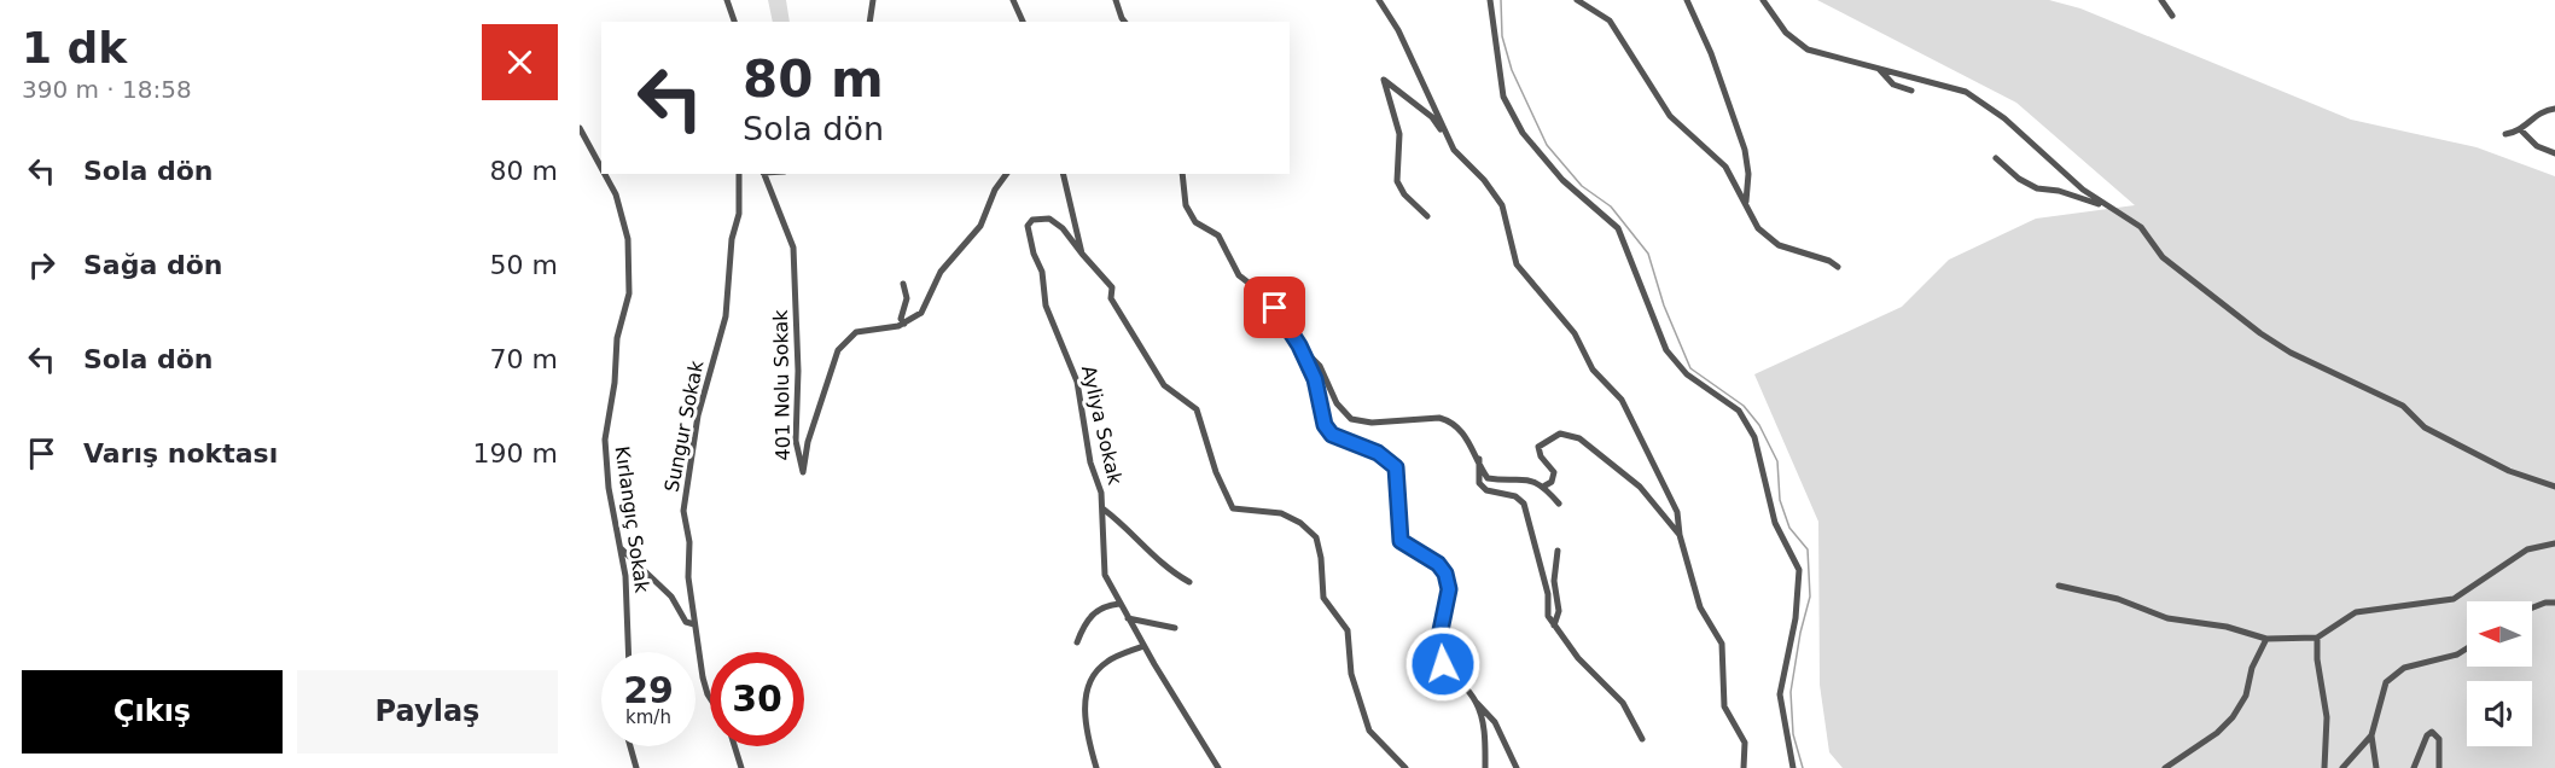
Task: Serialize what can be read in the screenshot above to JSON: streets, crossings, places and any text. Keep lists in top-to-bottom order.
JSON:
{
  "streets": {
    "street": [
      "401 Nolu Sokak",
      "Ayliya Sokak",
      "Sungur Sokak",
      "Kırlangıç Sokak"
    ]
  },
  "north": "left",
  "page": {
    "heading": ["1 dk", "390 m · 18:58"],
    "turn": ["80 m", "Sola dön"],
    "list": [
      {
        "name": "Sola dön",
        "value": "80 m"
      },
      {
        "name": "Sağa dön",
        "value": "50 m"
      },
      {
        "name": "Sola dön",
        "value": "70 m"
      },
      {
        "name": "Varış noktası",
        "value": "190 m"
      }
    ],
    "speed": "29 km/h",
    "limit": "30",
    "buttons": ["Çıkış", "Paylaş"]
  }
}
